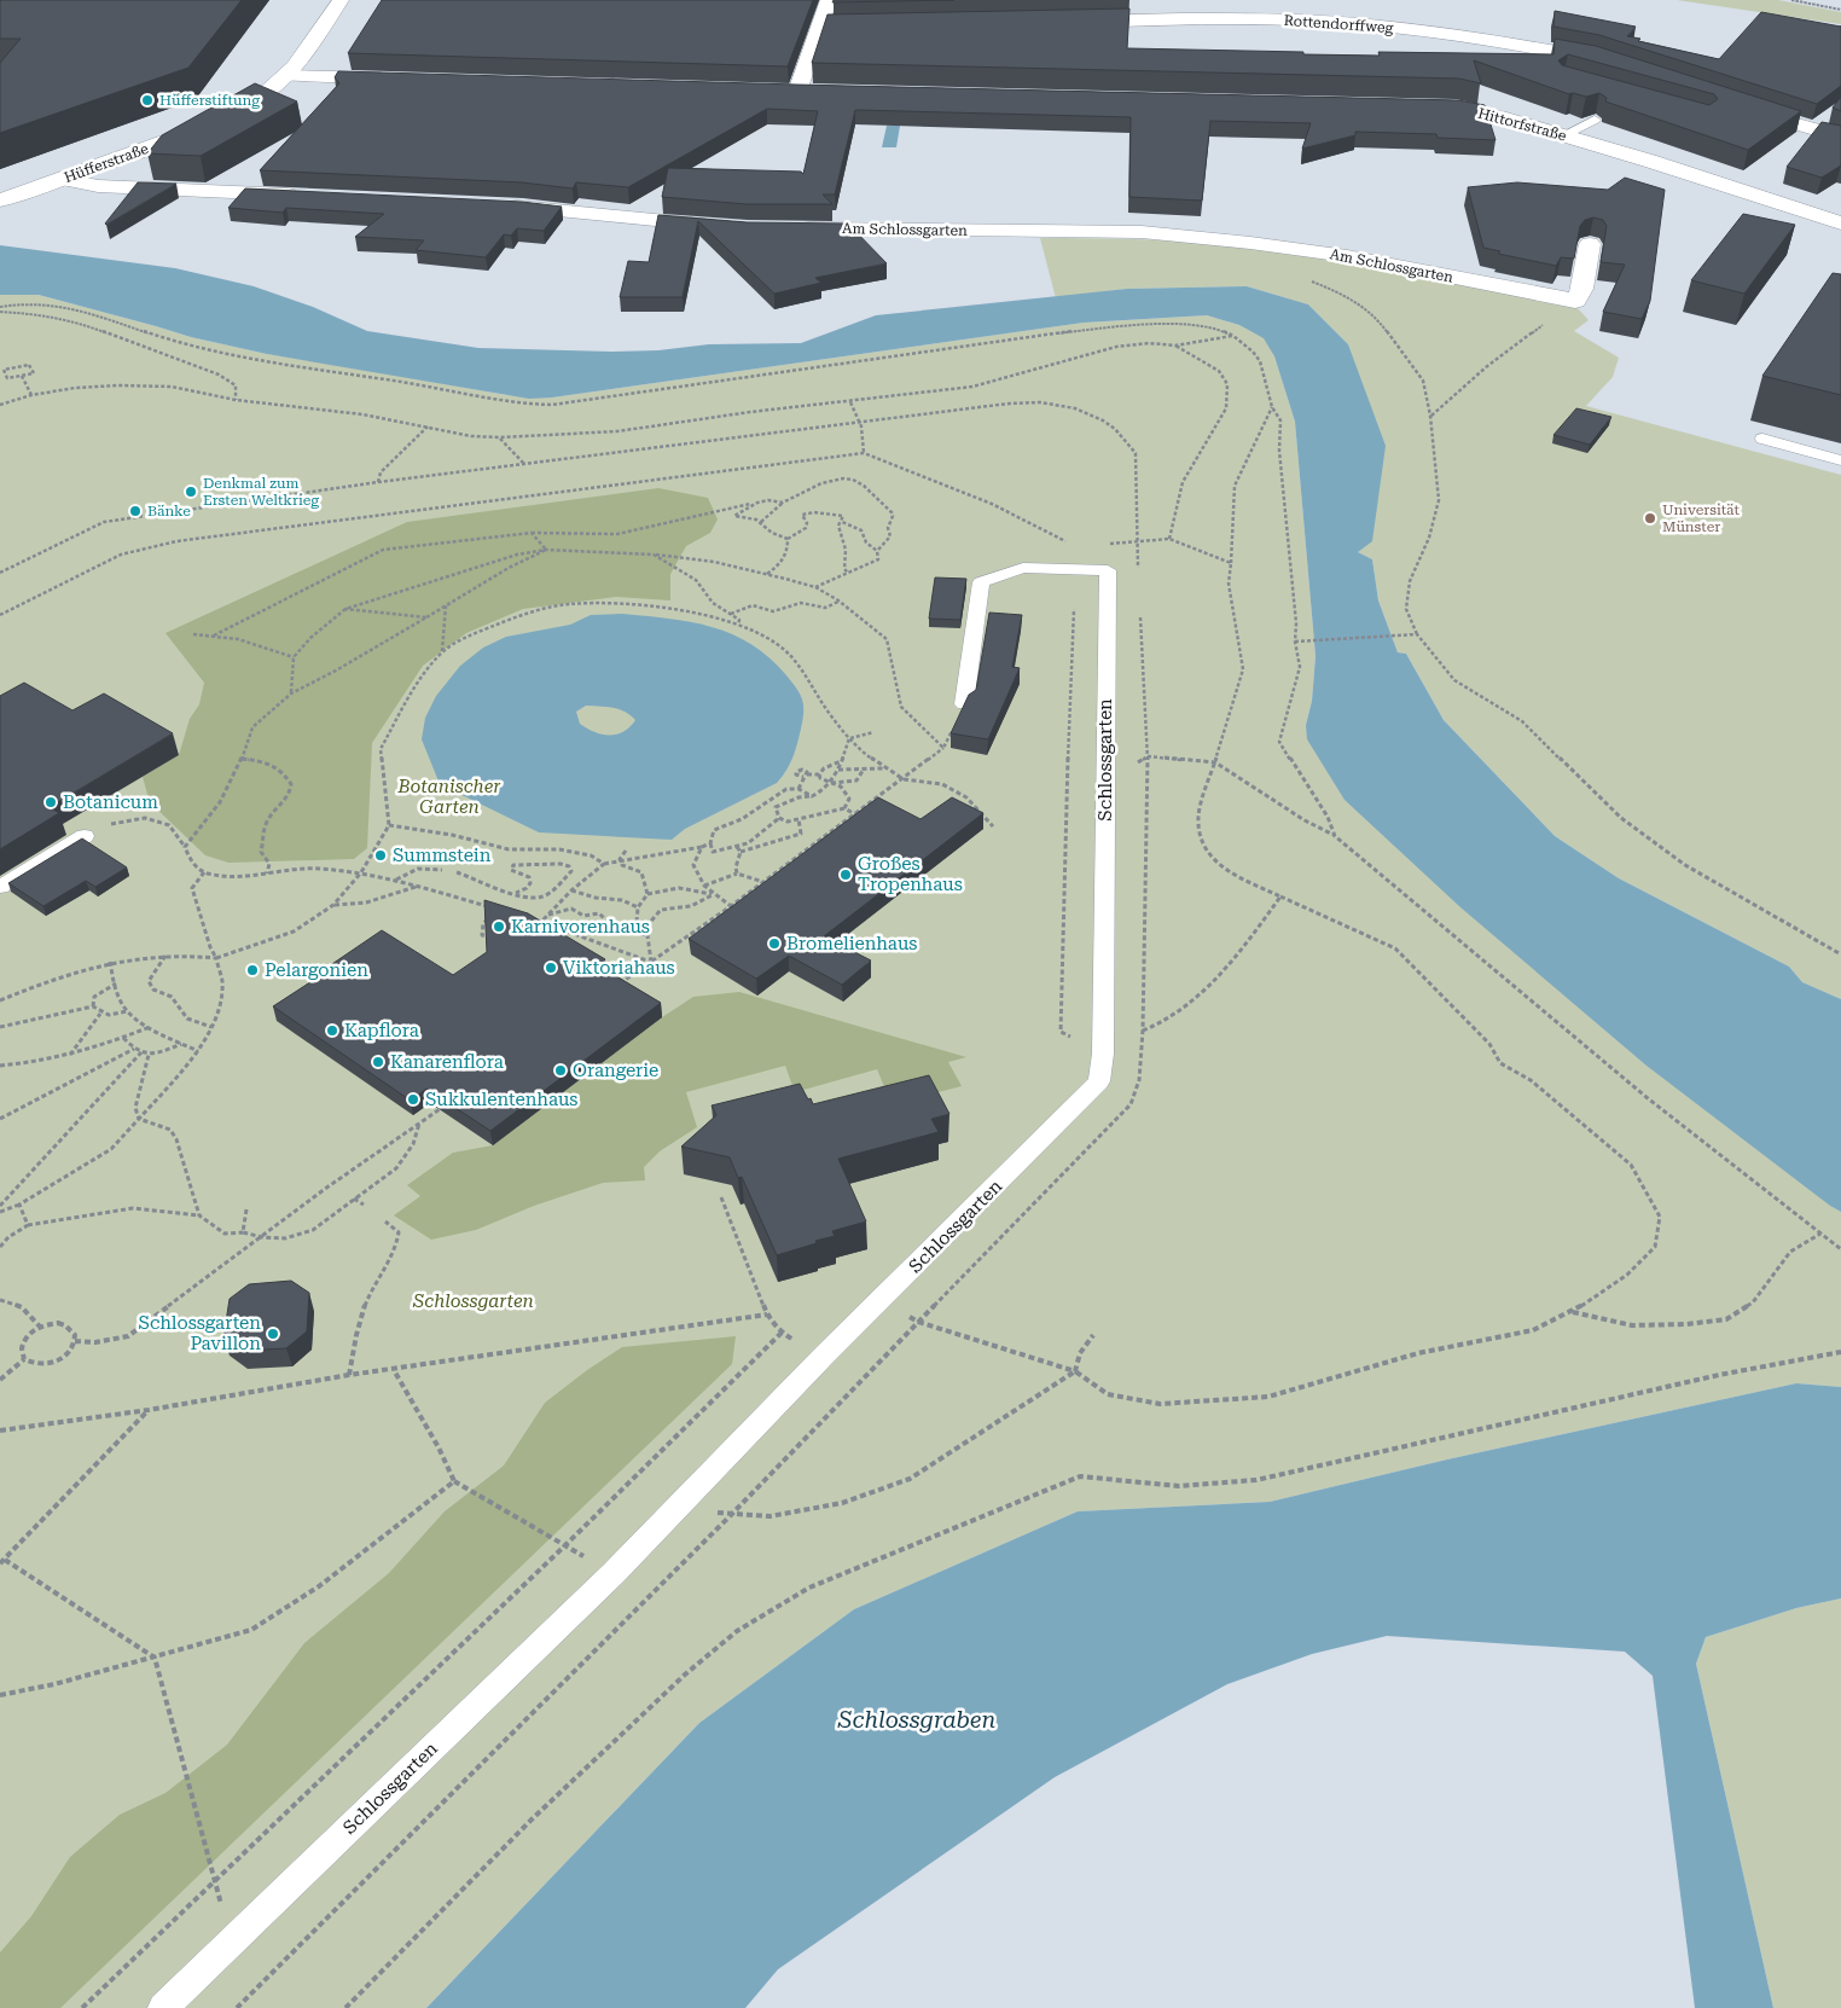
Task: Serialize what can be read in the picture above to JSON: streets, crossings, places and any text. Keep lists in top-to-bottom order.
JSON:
{
  "streets": {
    "street": [
      "Rottendorffweg",
      "Hittorfstraße",
      "Hüfferstraße",
      "Am Schlossgarten"
    ],
    "lane": ["Schlossgarten"]
  },
  "water": ["Schlossgraben"],
  "parks": ["Botanischer Garten", "Schlossgarten"],
  "places": [
    "Hüfferstiftung",
    "Denkmal zum Ersten Weltkrieg",
    "Bänke",
    "Universität Münster",
    "Botanicum",
    "Summstein",
    "Großes Tropenhaus",
    "Karnivorenhaus",
    "Bromelienhaus",
    "Viktoriahaus",
    "Pelargonien",
    "Kapflora",
    "Kanarenflora",
    "Orangerie",
    "Sukkulentenhaus",
    "Schlossgarten Pavillon"
  ]
}
